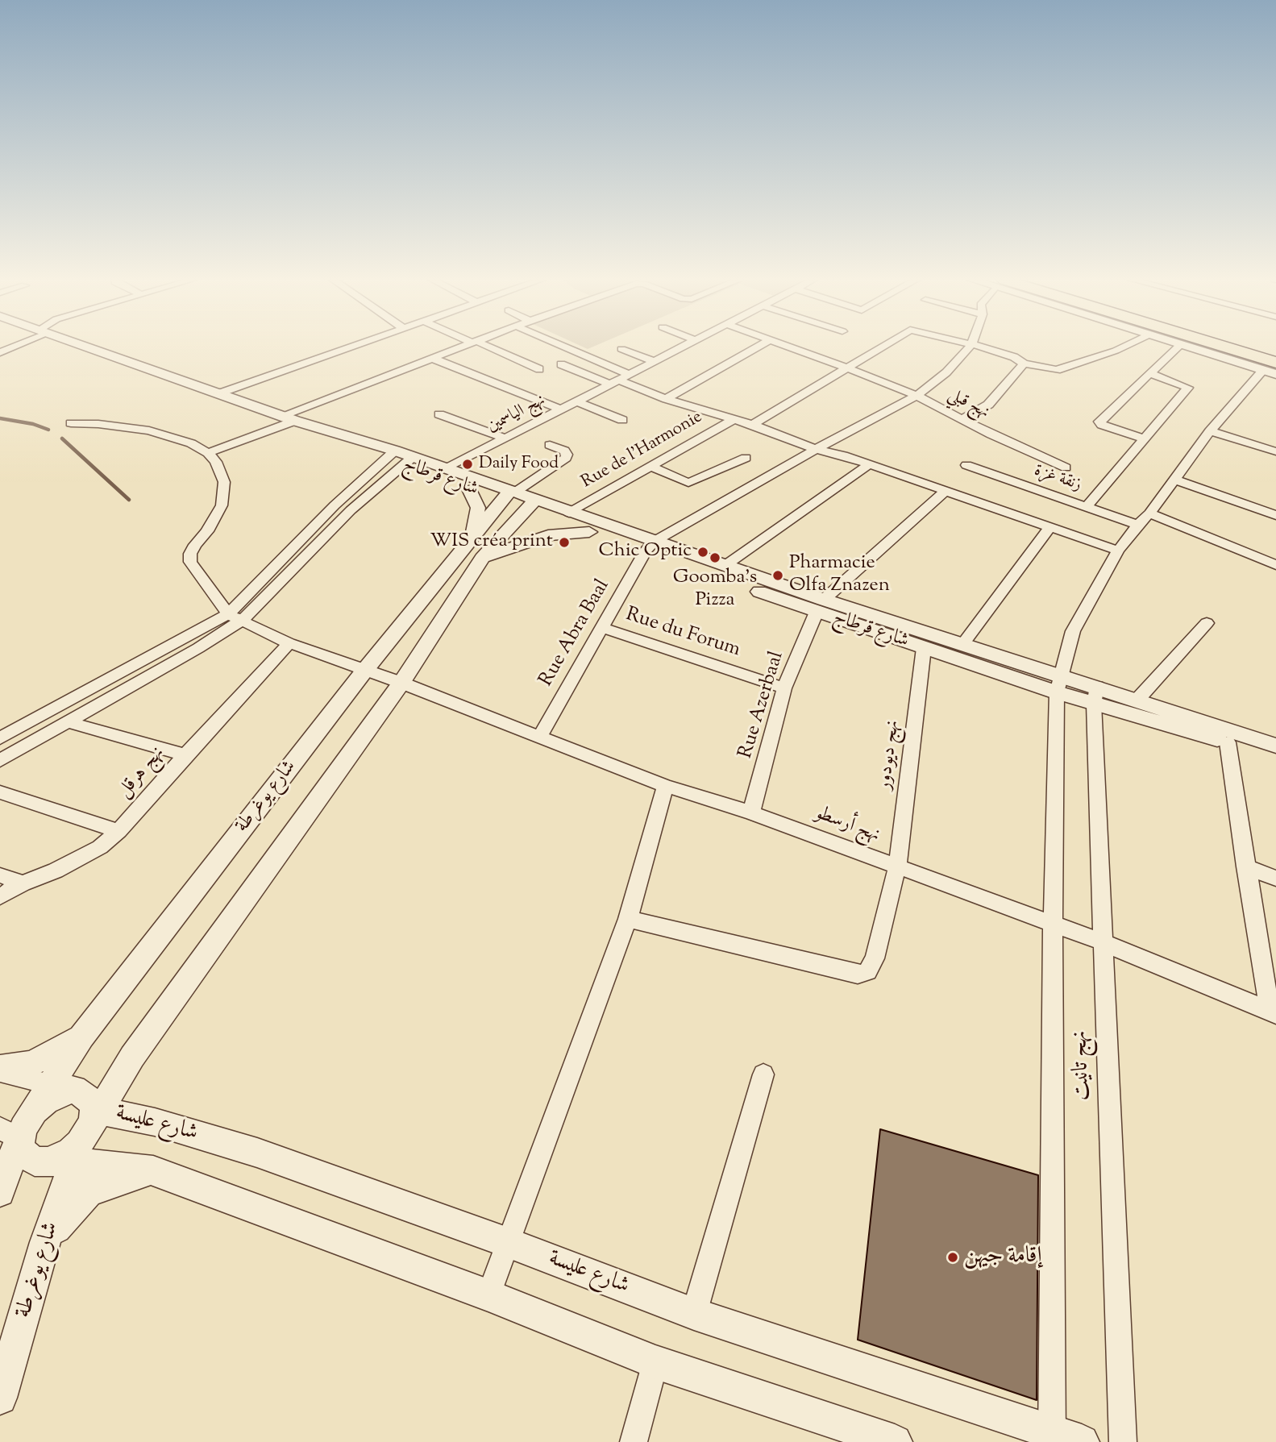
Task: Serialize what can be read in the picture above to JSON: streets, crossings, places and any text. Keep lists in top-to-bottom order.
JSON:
{
  "streets": {
    "street": [
      "نهج قبلي",
      "نهج الياسمين",
      "Rue de l'Harmonie",
      "شارع قرطاج",
      "زنقة غزة",
      "Rue Abra Baal",
      "Rue du Forum",
      "Rue Azerbaal",
      "نهج ديودور",
      "نهج هرقل",
      "شارع يوغرطة",
      "نهج أرسطو",
      "نهج تانيت",
      "شارع عليسة"
    ]
  },
  "crossings": [
    ["نهج الياسمين", "شارع قرطاج"],
    ["Rue de l'Harmonie", "شارع قرطاج"],
    ["شارع قرطاج", "Rue Abra Baal"],
    ["شارع قرطاج", "Rue Azerbaal"],
    ["شارع قرطاج", "نهج ديودور"],
    ["شارع قرطاج", "شارع يوغرطة"],
    ["شارع قرطاج", "نهج تانيت"],
    ["Rue Abra Baal", "Rue du Forum"],
    ["Rue Abra Baal", "نهج أرسطو"],
    ["Rue du Forum", "Rue Azerbaal"],
    ["Rue Azerbaal", "نهج أرسطو"],
    ["نهج ديودور", "نهج أرسطو"],
    ["نهج هرقل", "نهج أرسطو"],
    ["شارع يوغرطة", "نهج أرسطو"],
    ["شارع يوغرطة", "شارع عليسة"],
    ["نهج أرسطو", "نهج تانيت"]
  ],
  "places": [
    "Daily Food",
    "WIS créa print",
    "Chic Optic",
    "Goomba's Pizza",
    "Pharmacie Olfa Znazen",
    "إقامة جيهن"
  ]
}
